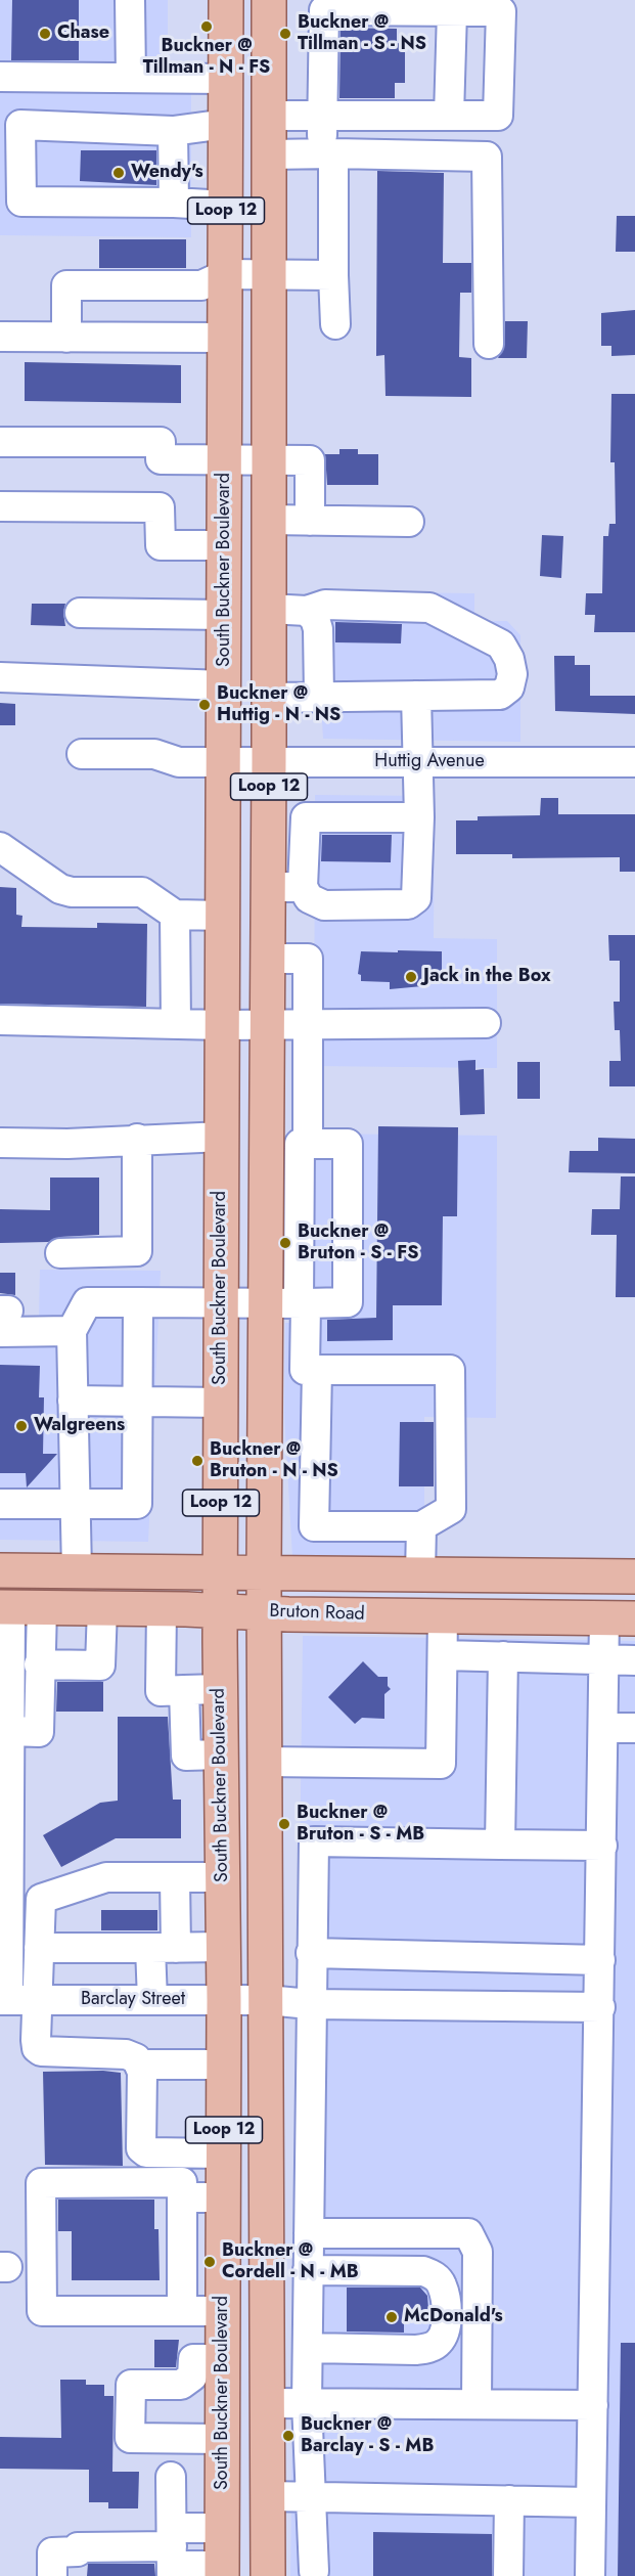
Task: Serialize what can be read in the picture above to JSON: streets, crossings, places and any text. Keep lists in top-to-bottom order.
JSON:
{
  "streets": {
    "main road": ["Loop 12", "South Buckner Boulevard", "Bruton Road"],
    "street": ["Huttig Avenue", "Barclay Street"]
  },
  "crossings": [
    ["Loop 12", "Huttig Avenue"],
    ["Loop 12", "Bruton Road"],
    ["Loop 12", "Barclay Street"],
    ["South Buckner Boulevard", "Huttig Avenue"],
    ["South Buckner Boulevard", "Bruton Road"],
    ["South Buckner Boulevard", "Barclay Street"]
  ],
  "places": [
    "Buckner @ Tillman - N - FS",
    "Chase",
    "Buckner @ Tillman - S - NS",
    "Wendy's",
    "Buckner @ Huttig - N - NS",
    "Jack in the Box",
    "Buckner @ Bruton - S - FS",
    "Walgreens",
    "Buckner @ Bruton - N - NS",
    "Buckner @ Bruton - S - MB",
    "Buckner @ Cordell - N - MB",
    "McDonald's",
    "Buckner @ Barclay - S - MB"
  ]
}
